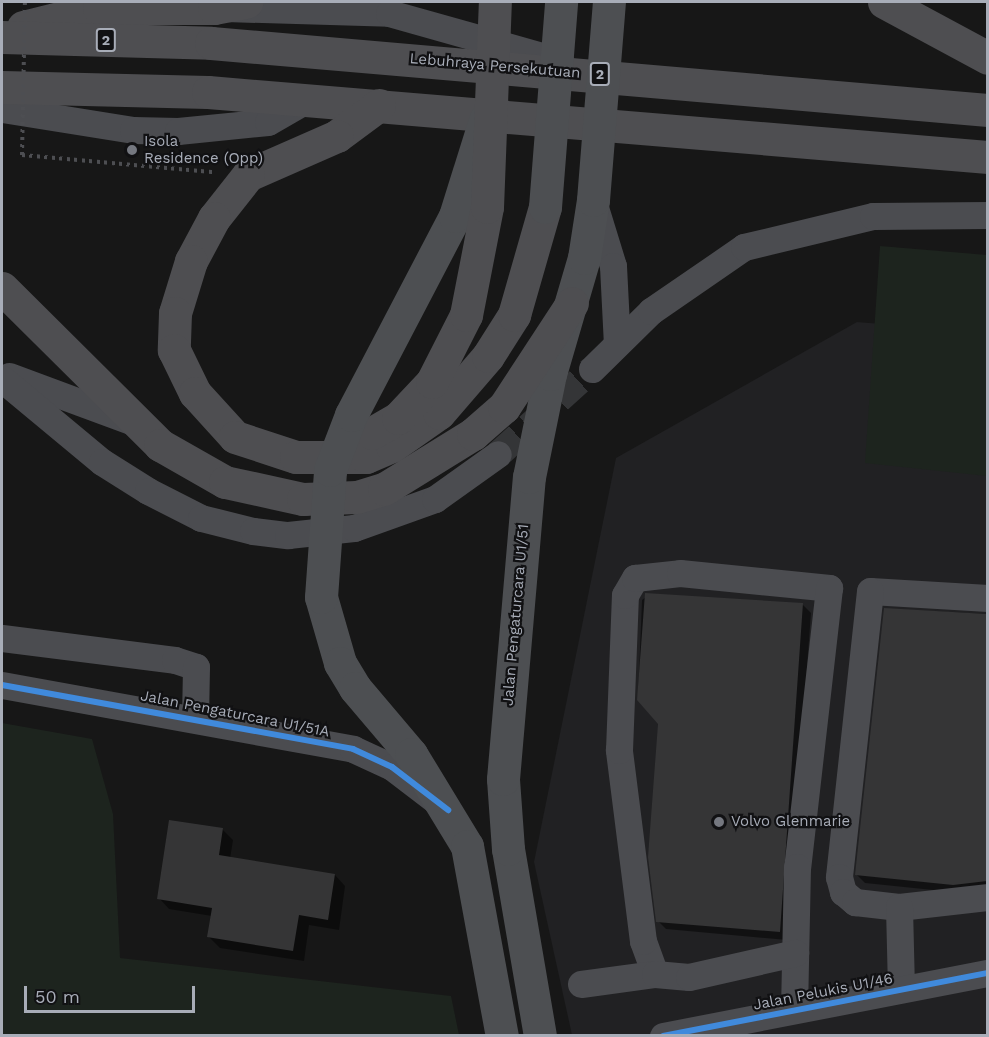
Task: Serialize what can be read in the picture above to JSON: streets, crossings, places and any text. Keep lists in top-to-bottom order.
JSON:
{
  "streets": {
    "highway": ["2", "Lebuhraya Persekutuan"],
    "main road": ["Jalan Pengaturcara U1/51"],
    "street": ["Jalan Pengaturcara U1/51A", "Jalan Pelukis U1/46"]
  },
  "places": ["Isola Residence (Opp)", "Volvo Glenmarie"],
  "scale_bar": "50 m"
}
